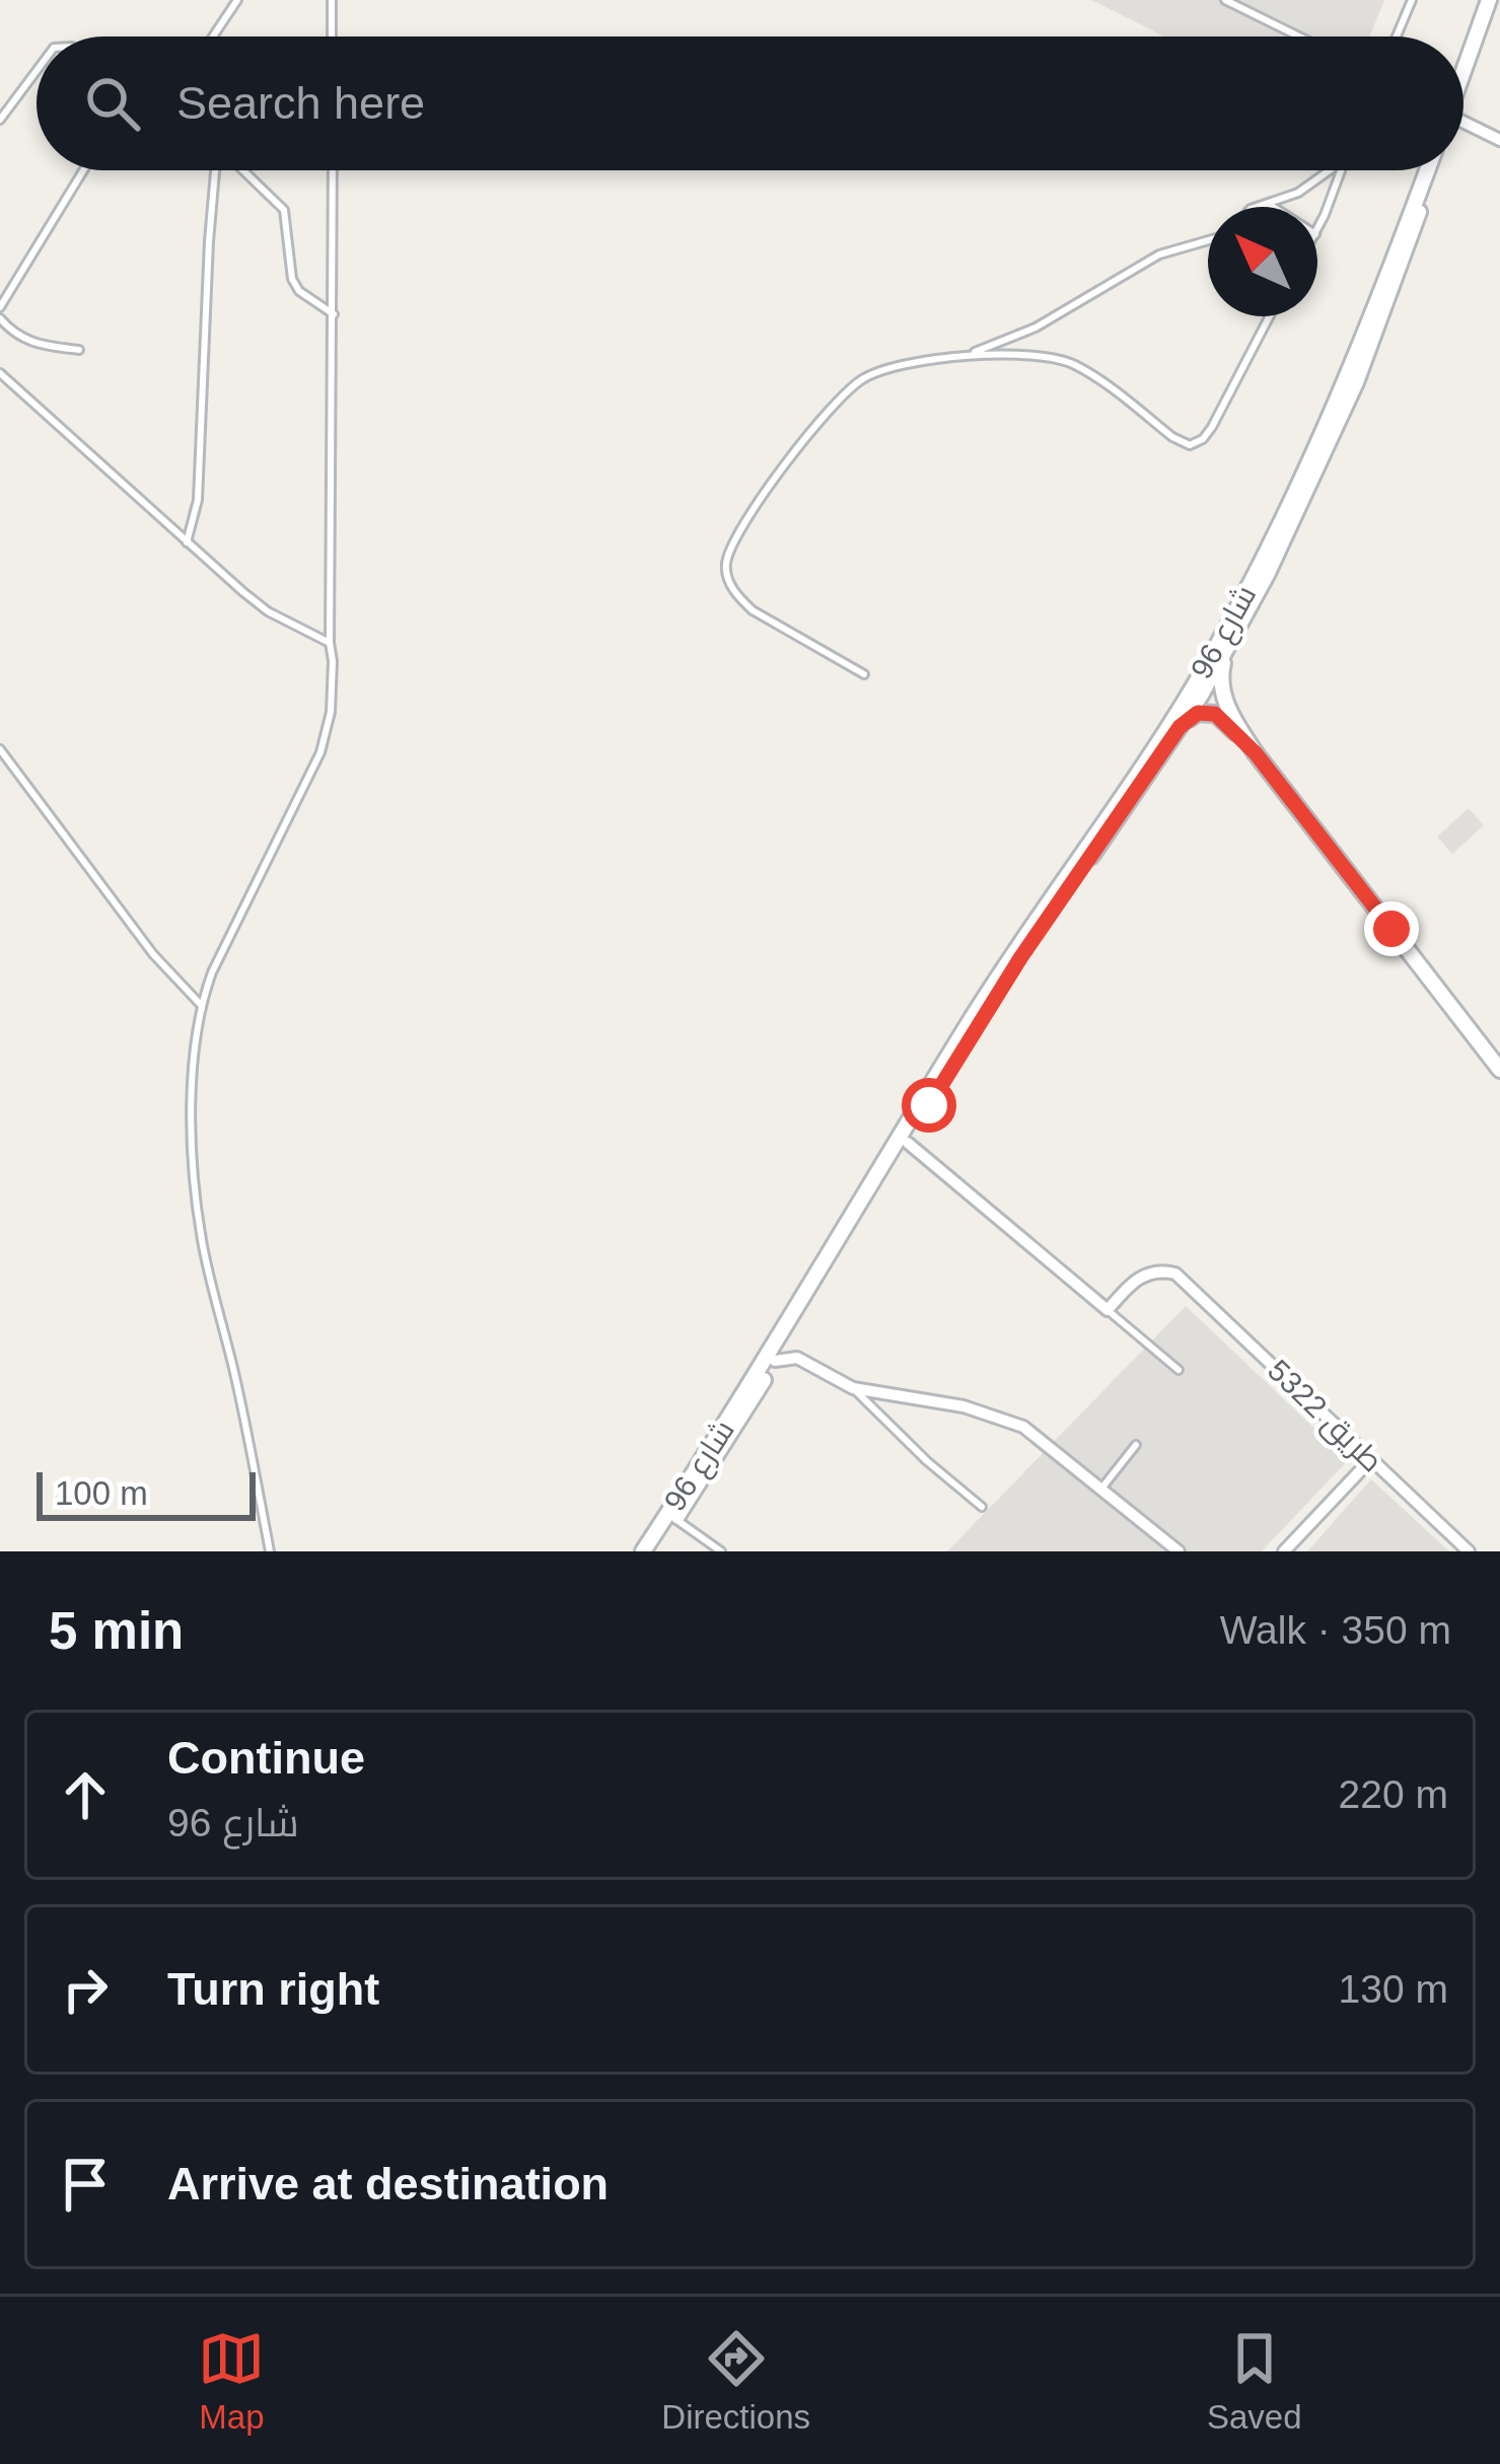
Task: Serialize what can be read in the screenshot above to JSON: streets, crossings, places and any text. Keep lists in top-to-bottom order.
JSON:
{
  "streets": {
    "street": ["شارع 96", "طريق 5322"]
  },
  "scale_bar": "100 m",
  "north": "top left",
  "page": {
    "search": "Search here",
    "scale": "100 m",
    "heading": ["5 min", "Walk · 350 m"],
    "list": [
      ["Continue", "شارع 96", "220 m"],
      ["Turn right", "130 m"],
      "Arrive at destination"
    ],
    "nav": ["Map", "Directions", "Saved"]
  }
}
